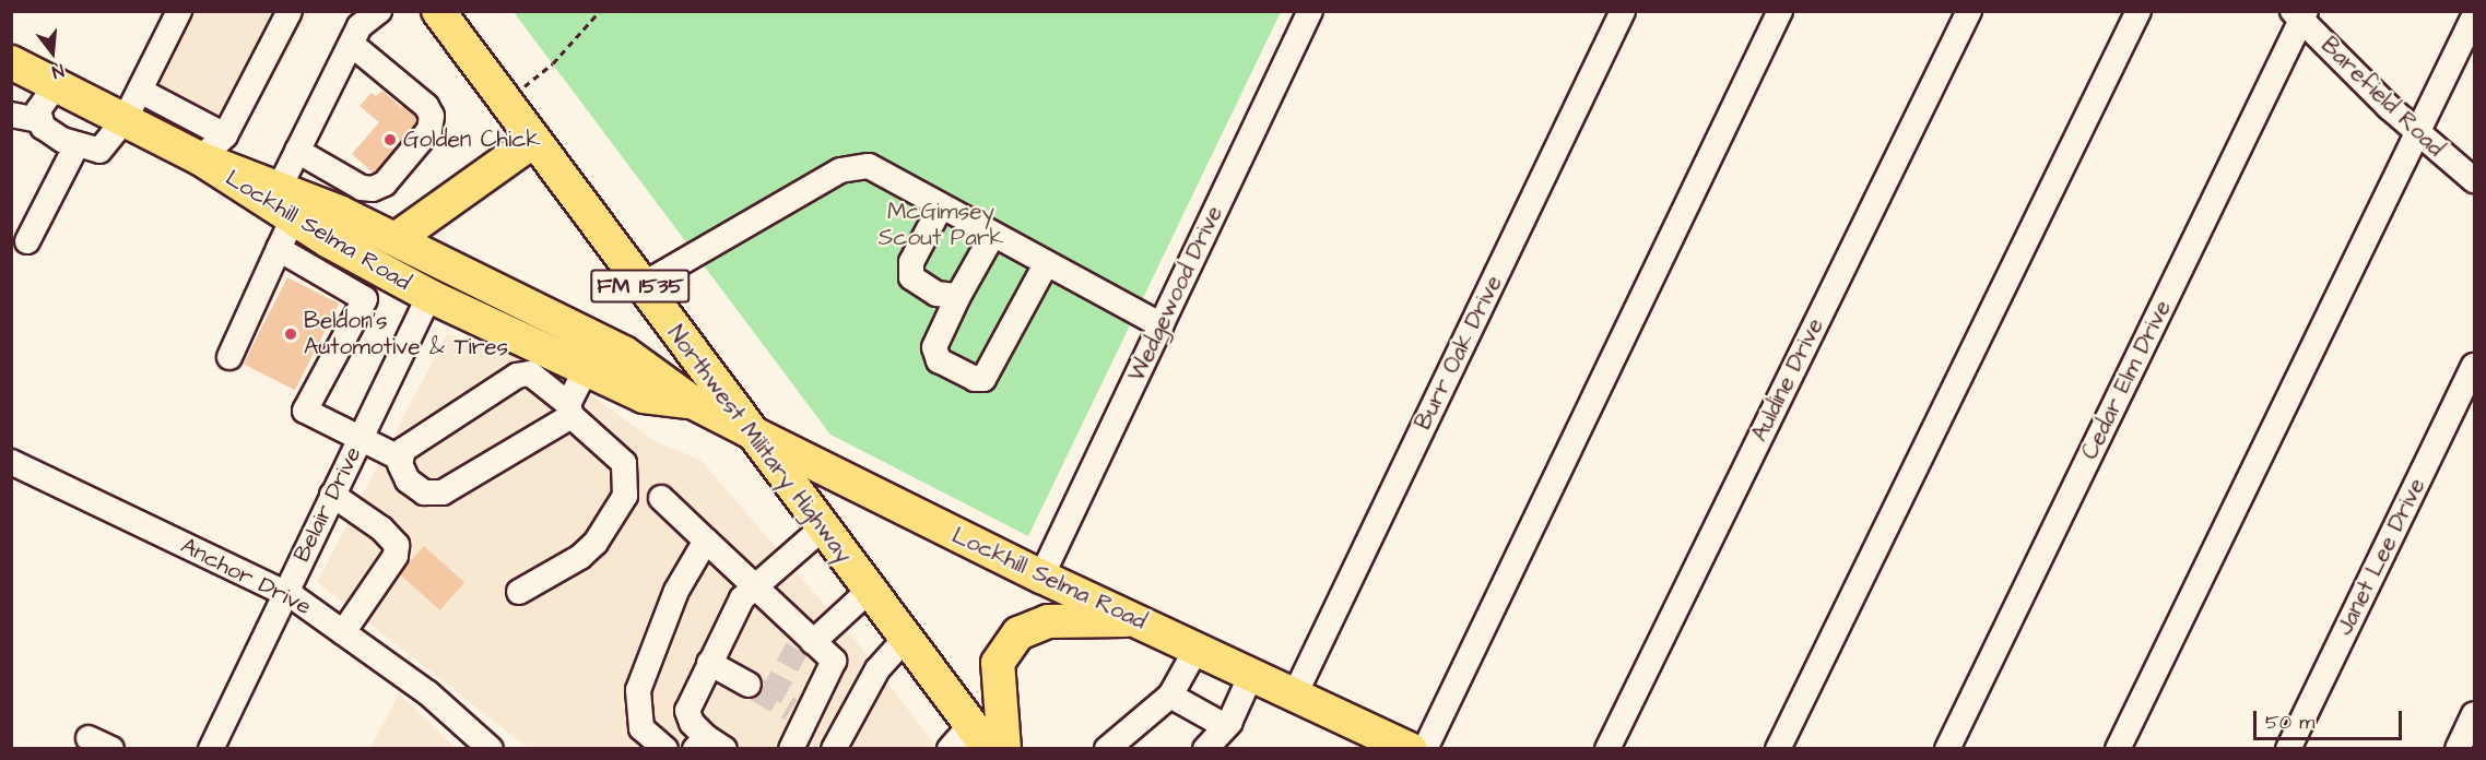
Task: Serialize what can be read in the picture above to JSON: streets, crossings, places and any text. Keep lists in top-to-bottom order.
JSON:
{
  "streets": {
    "main road": ["Lockhill Selma Road", "FM 1535", "Northwest Military Highway"],
    "street": [
      "Barefield Road",
      "Wedgewood Drive",
      "Burr Oak Drive",
      "Auldine Drive",
      "Cedar Elm Drive",
      "Belair Drive",
      "Janet Lee Drive",
      "Anchor Drive"
    ]
  },
  "crossings": [
    ["Barefield Road", "Cedar Elm Drive"],
    ["Lockhill Selma Road", "Wedgewood Drive"],
    ["Lockhill Selma Road", "Burr Oak Drive"],
    ["Lockhill Selma Road", "Northwest Military Highway"],
    ["Lockhill Selma Road", "Belair Drive"],
    ["Belair Drive", "Anchor Drive"]
  ],
  "parks": ["McGimsey Scout Park"],
  "places": ["Golden Chick", "Beldon's Automotive & Tires"],
  "scale_bar": "50 m",
  "north": "bottom"
}
